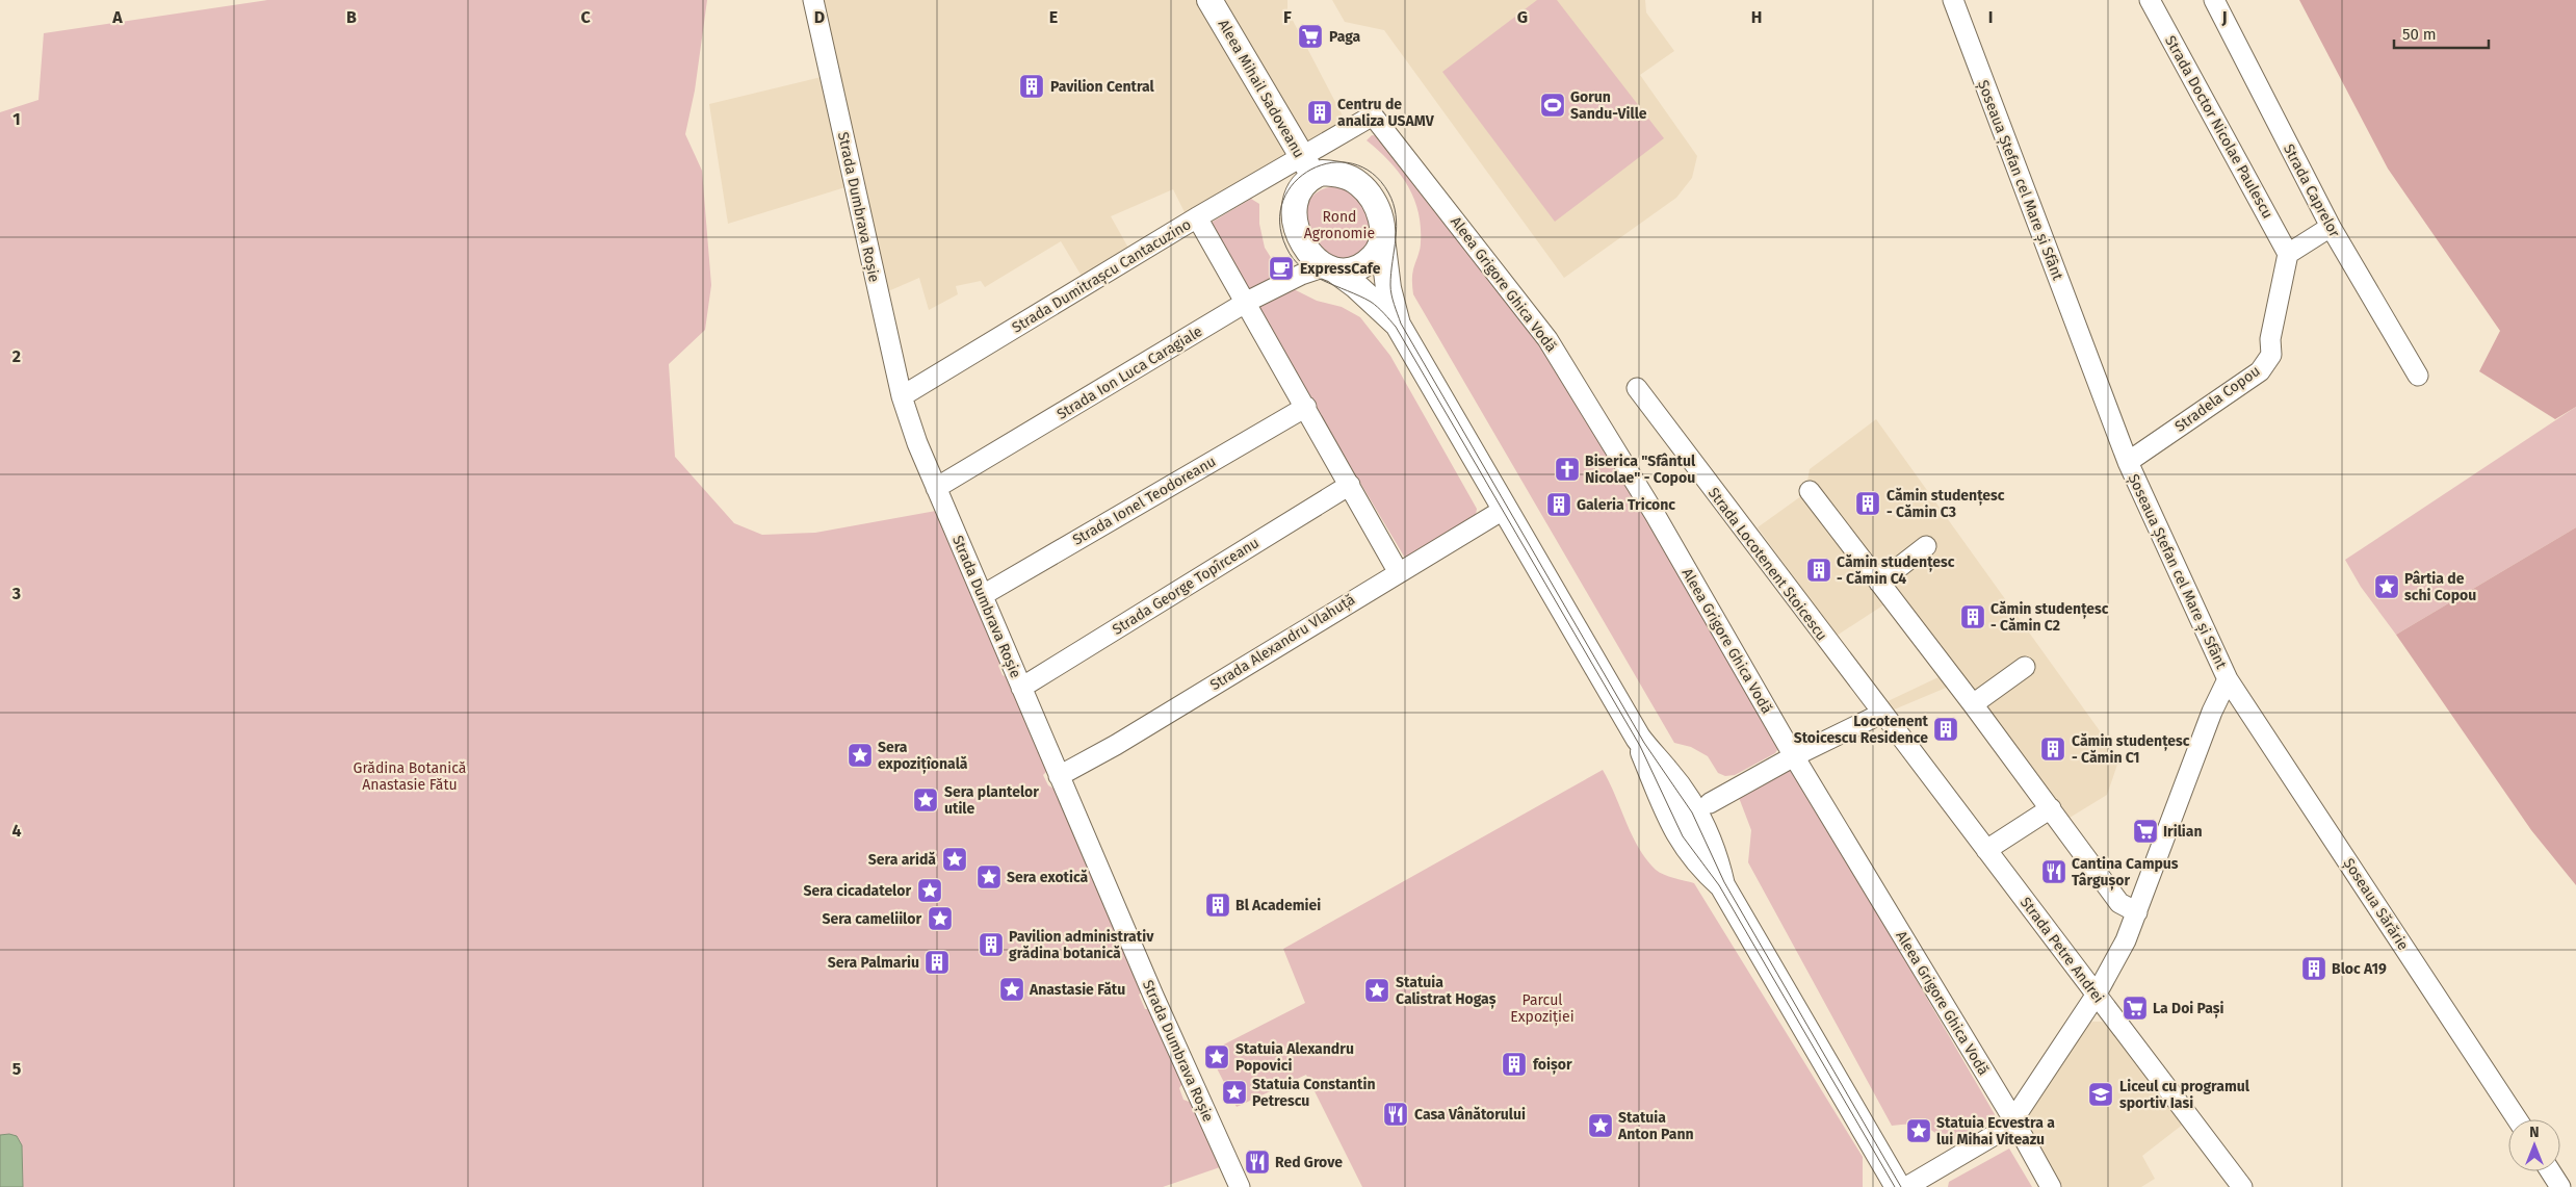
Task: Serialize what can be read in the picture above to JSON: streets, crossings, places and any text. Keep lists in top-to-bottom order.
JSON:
{
  "streets": {
    "main road": ["Aleea Mihail Sadoveanu"],
    "street": [
      "Strada Doctor Nicolae Paulescu",
      "Șoseaua Ștefan cel Mare și Sfânt",
      "Strada Caprelor",
      "Strada Dumbrava Roșie",
      "Strada Dumitrașcu Cantacuzino",
      "Aleea Grigore Ghica Vodă",
      "Strada Ion Luca Caragiale",
      "Stradela Copou",
      "Strada Ionel Teodoreanu",
      "Strada Locotenent Stoicescu",
      "Strada George Topîrceanu",
      "Strada Alexandru Vlahuță",
      "Șoseaua Sărărie",
      "Strada Petre Andrei"
    ]
  },
  "crossings": [
    ["Aleea Mihail Sadoveanu", "Strada Dumitrașcu Cantacuzino"],
    ["Aleea Mihail Sadoveanu", "Strada Ion Luca Caragiale"],
    ["Strada Doctor Nicolae Paulescu", "Stradela Copou"],
    ["Șoseaua Ștefan cel Mare și Sfânt", "Aleea Grigore Ghica Vodă"],
    ["Șoseaua Ștefan cel Mare și Sfânt", "Stradela Copou"],
    ["Șoseaua Ștefan cel Mare și Sfânt", "Șoseaua Sărărie"],
    ["Șoseaua Ștefan cel Mare și Sfânt", "Strada Petre Andrei"],
    ["Strada Dumbrava Roșie", "Strada Dumitrașcu Cantacuzino"],
    ["Strada Dumbrava Roșie", "Strada Ion Luca Caragiale"],
    ["Strada Dumbrava Roșie", "Strada Ionel Teodoreanu"],
    ["Strada Dumbrava Roșie", "Strada George Topîrceanu"],
    ["Strada Dumbrava Roșie", "Strada Alexandru Vlahuță"],
    ["Strada Dumitrașcu Cantacuzino", "Aleea Grigore Ghica Vodă"],
    ["Strada Dumitrașcu Cantacuzino", "Strada Ion Luca Caragiale"],
    ["Strada Locotenent Stoicescu", "Strada Petre Andrei"]
  ],
  "parks": ["Rond Agronomie", "Grădina Botanică Anastasie Fătu", "Parcul Expoziției"],
  "places": {
    "supermarket": ["Paga", "Irilian", "La Doi Pași"],
    "building": [
      "Pavilion Central",
      "Centru de analiza USAMV",
      "Cămin studențesc - Cămin C3",
      "Galeria Triconc",
      "Cămin studențesc - Cămin C4",
      "Cămin studențesc - Cămin C2",
      "Locotenent Stoicescu Residence",
      "Cămin studențesc - Cămin C1",
      "Bl Academiei",
      "Pavilion administrativ grădina botanică",
      "Sera Palmariu",
      "Bloc A19",
      "foișor"
    ],
    "sports": ["Gorun Sandu-Ville"],
    "cafe": ["ExpressCafe"],
    "church": ["Biserica \"Sfântul Nicolae\" - Copou"],
    "place": [
      "Pârtia de schi Copou",
      "Sera expozițîonală",
      "Sera plantelor utile",
      "Sera aridă",
      "Sera exotică",
      "Sera cicadatelor",
      "Sera cameliilor",
      "Anastasie Fătu",
      "Statuia Calistrat Hogaș",
      "Statuia Alexandru Popovici",
      "Statuia Constantin Petrescu",
      "Statuia Anton Pann",
      "Statuia Ecvestra a lui Mihai Viteazu"
    ],
    "restaurant": ["Cantina Campus Târgușor", "Casa Vânătorului", "Red Grove"],
    "school or university": ["Liceul cu programul sportiv Iasi"]
  },
  "scale_bar": "50 m",
  "north": "top",
  "grid": {
    "columns": [
      "A",
      "B",
      "C",
      "D",
      "E",
      "F",
      "G",
      "H",
      "I",
      "J"
    ],
    "rows": [
      "1",
      "2",
      "3",
      "4",
      "5"
    ]
  }
}
